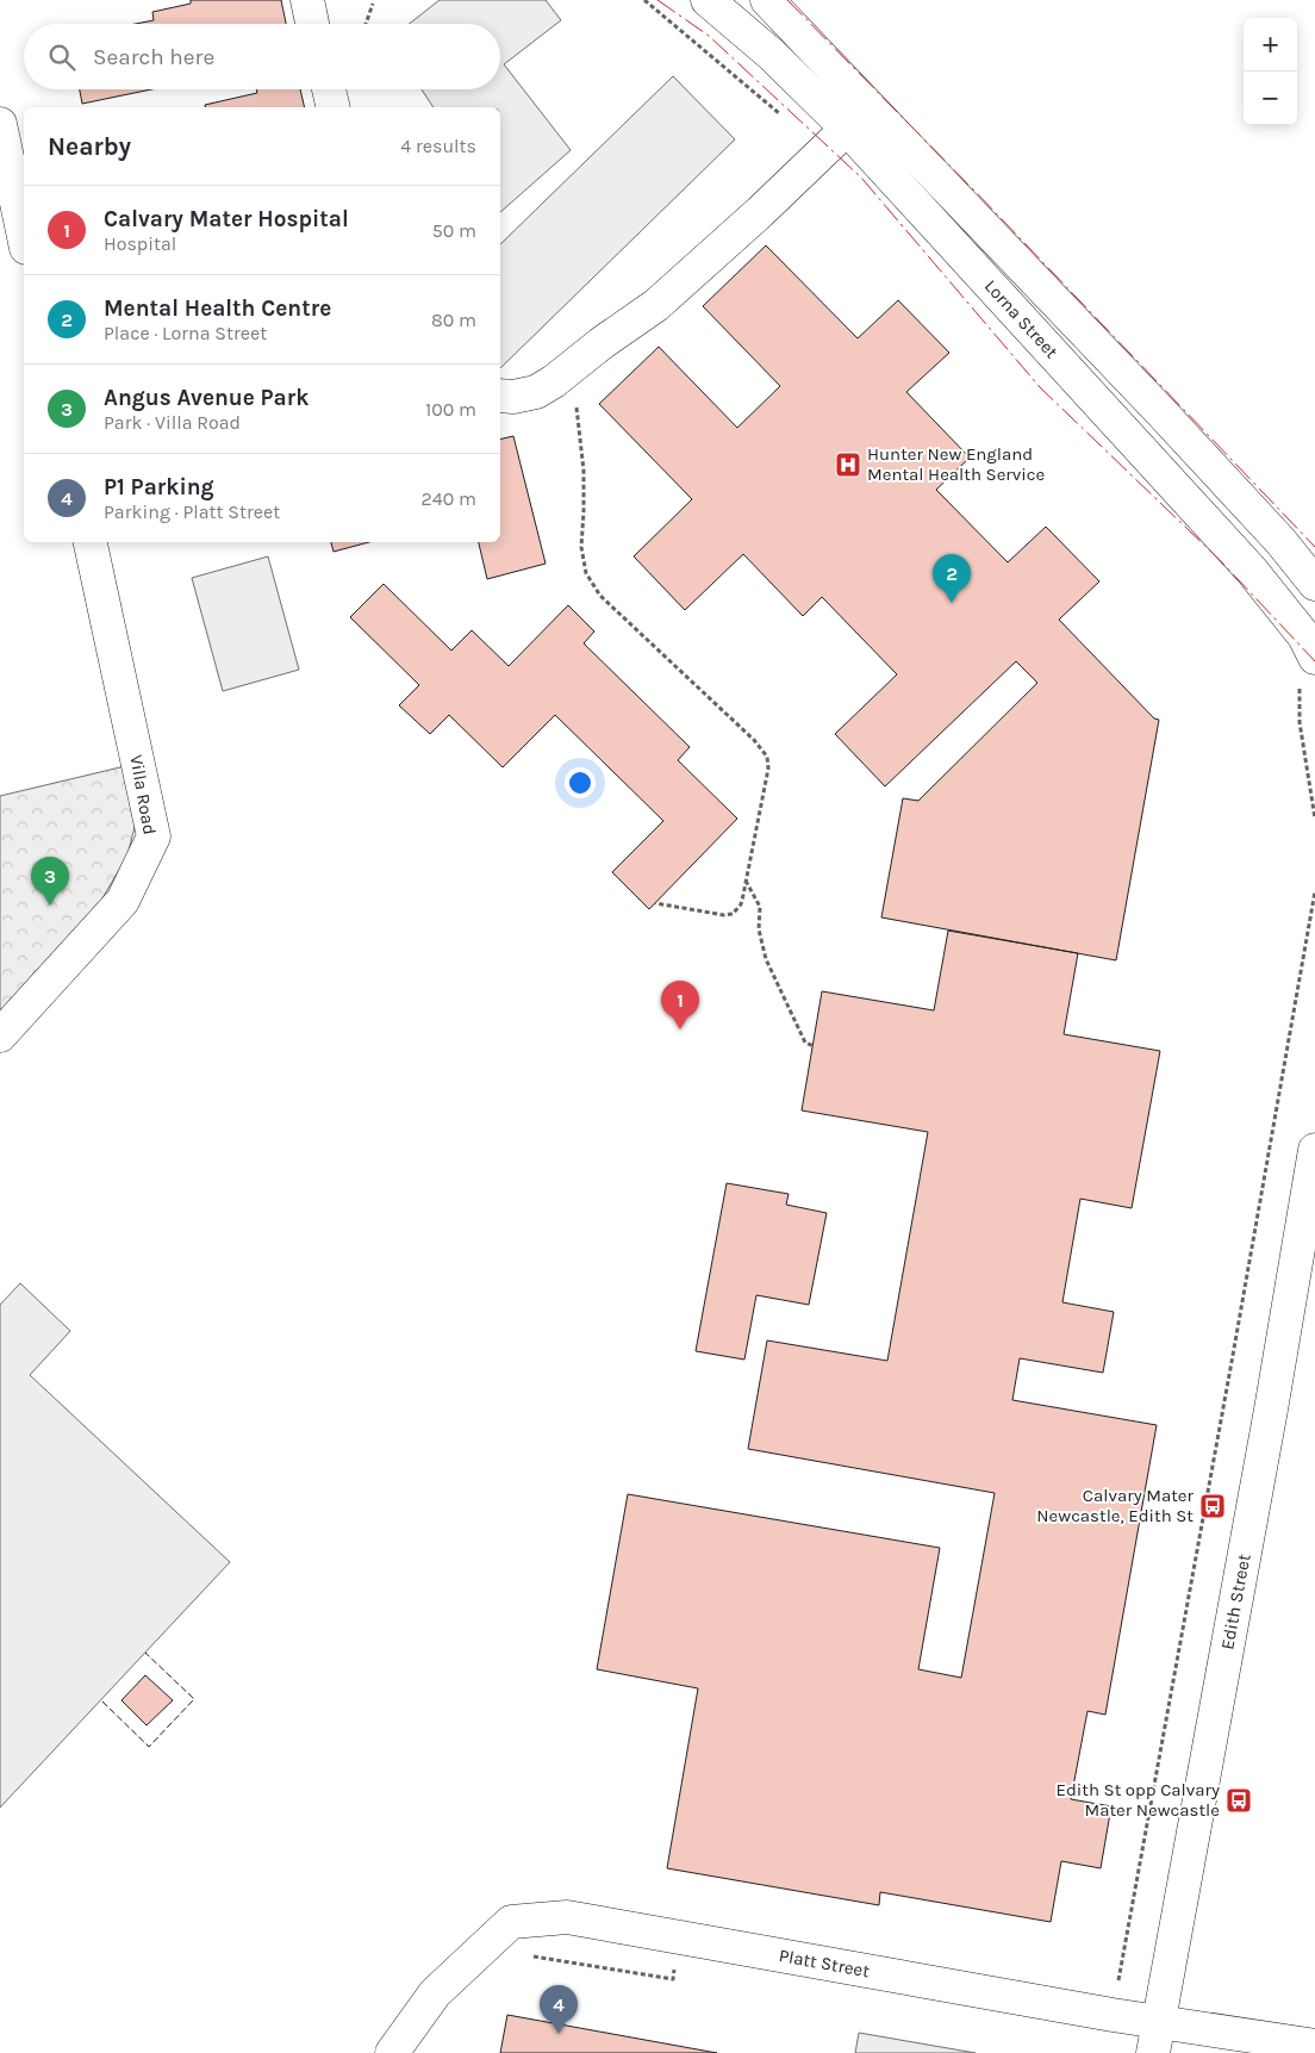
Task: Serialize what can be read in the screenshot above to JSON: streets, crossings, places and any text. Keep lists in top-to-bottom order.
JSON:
{
  "streets": {
    "main road": [
      "Lorna Street",
      "Villa Road",
      "Edith Street",
      "Platt Street"
    ]
  },
  "crossings": [
    ["Edith Street", "Platt Street"]
  ],
  "places": {
    "hospital": ["Hunter New England Mental Health Service"],
    "bus stop": ["Calvary Mater Newcastle, Edith St", "Edith St opp Calvary Mater Newcastle"]
  },
  "page": {
    "map_buttons": ["+", "−"],
    "search": "Search here",
    "heading": ["Nearby", "4 results"],
    "list": [
      {
        "mark": "1",
        "name": "Calvary Mater Hospital",
        "note": "Hospital",
        "value": "50 m"
      },
      {
        "mark": "2",
        "name": "Mental Health Centre",
        "note": "Place · Lorna Street",
        "value": "80 m"
      },
      {
        "mark": "3",
        "name": "Angus Avenue Park",
        "note": "Park · Villa Road",
        "value": "100 m"
      },
      {
        "mark": "4",
        "name": "P1 Parking",
        "note": "Parking · Platt Street",
        "value": "240 m"
      }
    ],
    "pins": [
      "2",
      "3",
      "1",
      "4"
    ]
  }
}
